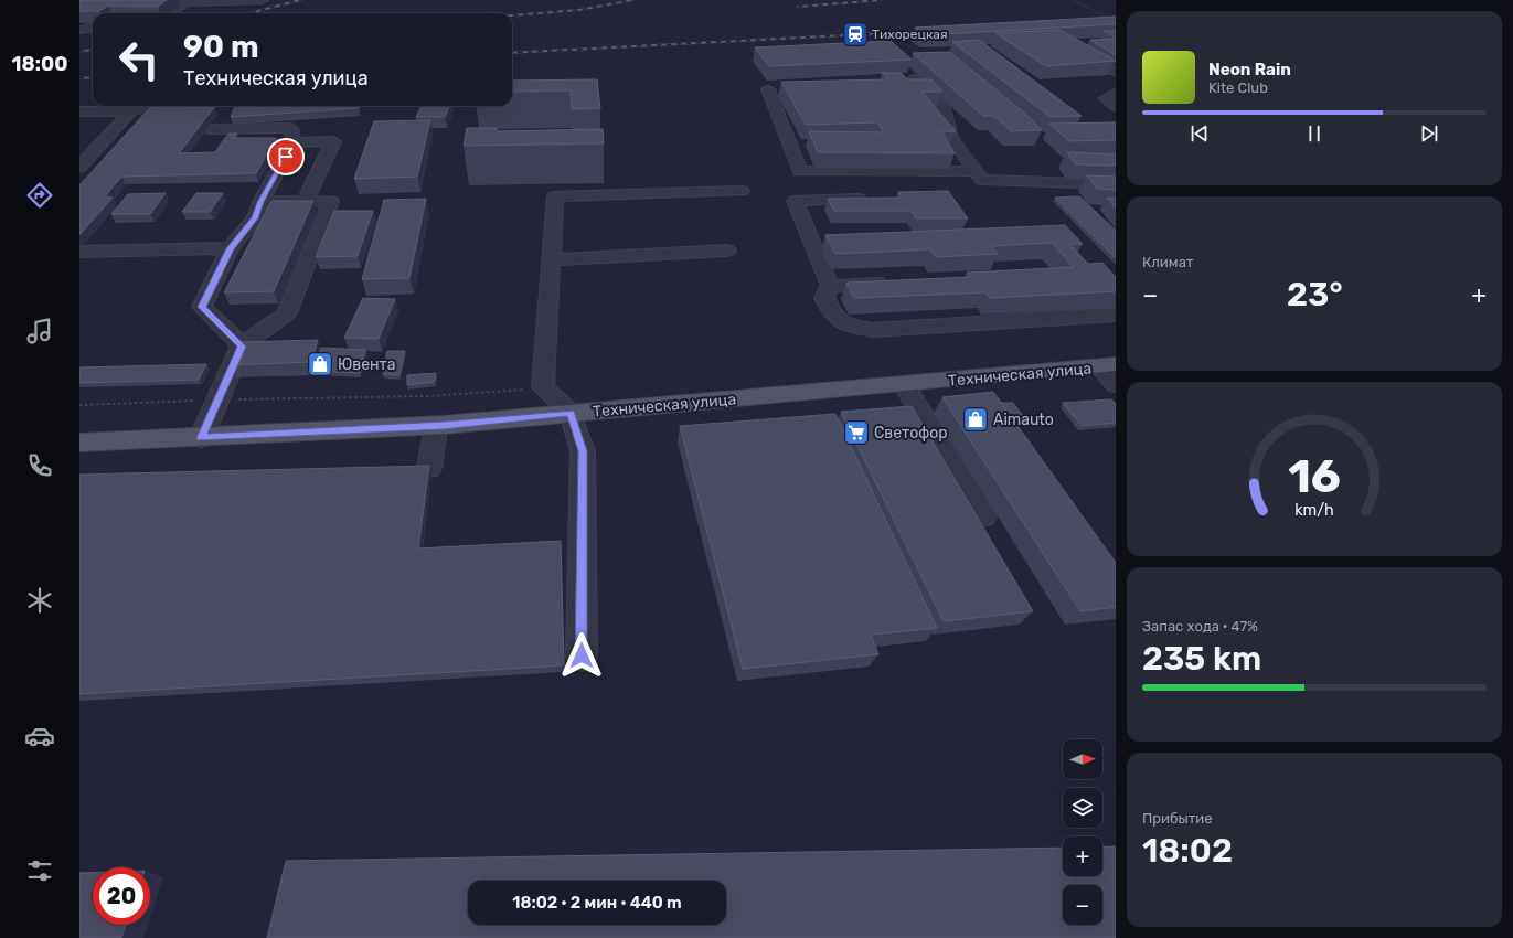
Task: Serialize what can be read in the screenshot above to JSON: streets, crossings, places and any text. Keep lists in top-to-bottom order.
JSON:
{
  "streets": {
    "main road": ["Техническая улица"]
  },
  "places": {
    "station": ["Тихорецкая"],
    "shop": ["Ювента", "Aimauto"],
    "supermarket": ["Светофор"]
  },
  "north": "right",
  "page": {
    "tabs": "18:00",
    "turn": ["90 m", "Техническая улица"],
    "song": ["Neon Rain", "Kite Club"],
    "tile": [
      "Климат",
      ["Запас хода · 47%", "235 km"],
      ["Прибытие", "18:02"]
    ],
    "heat": ["−", "23°", "+"],
    "map_buttons": ["+", "−"],
    "limit": "20",
    "trip": "18:02 · 2 мин · 440 m",
    "gauge": ["16", "km/h"]
  }
}
